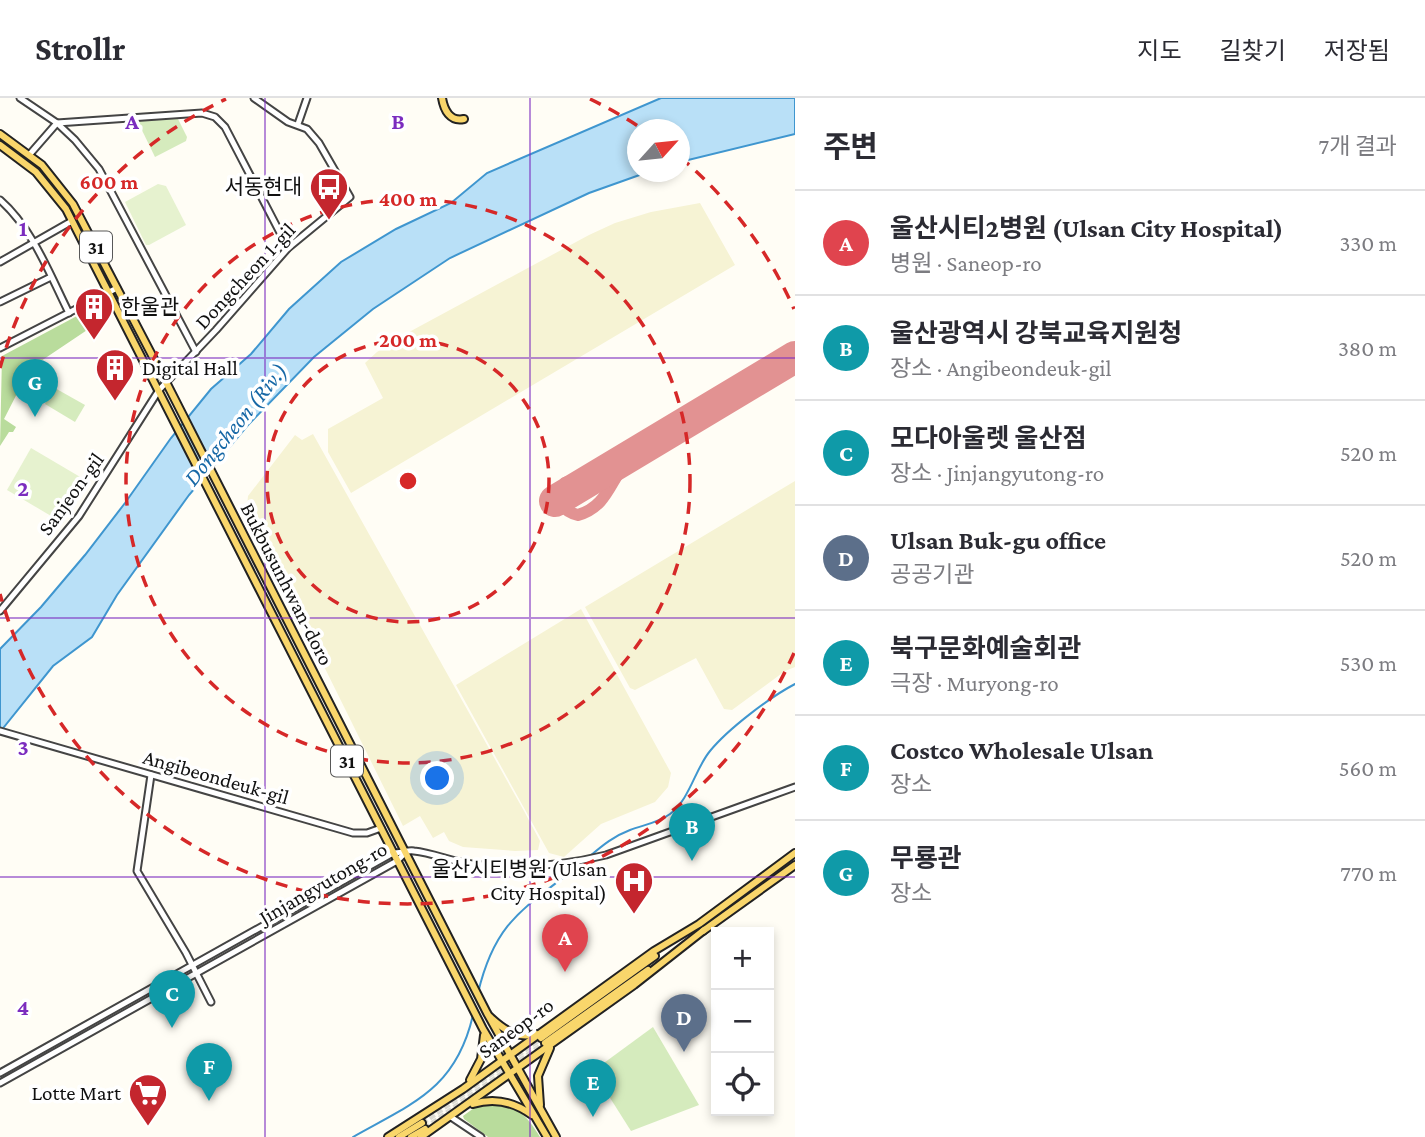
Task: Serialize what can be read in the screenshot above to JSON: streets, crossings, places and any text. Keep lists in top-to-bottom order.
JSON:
{
  "streets": {
    "main road": ["31", "Bukbusunhwan-doro", "Saneop-ro"],
    "street": [
      "Dongcheon 1-gil",
      "Sanjeon-gil",
      "Angibeondeuk-gil",
      "Jinjangyutong-ro"
    ]
  },
  "crossings": [
    ["31", "Bukbusunhwan-doro"],
    ["31", "Saneop-ro"],
    ["Dongcheon 1-gil", "Sanjeon-gil"],
    ["Dongcheon 1-gil", "Bukbusunhwan-doro"],
    ["Sanjeon-gil", "Bukbusunhwan-doro"],
    ["Bukbusunhwan-doro", "Angibeondeuk-gil"],
    ["Bukbusunhwan-doro", "Jinjangyutong-ro"],
    ["Bukbusunhwan-doro", "Saneop-ro"]
  ],
  "water": ["Dongcheon (Riv.)"],
  "places": {
    "bus stop": ["서동현대"],
    "building": ["한울관", "Digital Hall"],
    "hospital": ["울산시티병원 (Ulsan City Hospital)"],
    "supermarket": ["Lotte Mart"]
  },
  "north": "top right",
  "page": {
    "header": "Strollr",
    "nav": ["지도", "길찾기", "저장됨"],
    "heading": ["주변", "7개 결과"],
    "list": [
      {
        "mark": "A",
        "name": "울산시티2병원 (Ulsan City Hospital)",
        "note": "병원 · Saneop-ro",
        "value": "330 m"
      },
      {
        "mark": "B",
        "name": "울산광역시 강북교육지원청",
        "note": "장소 · Angibeondeuk-gil",
        "value": "380 m"
      },
      {
        "mark": "C",
        "name": "모다아울렛 울산점",
        "note": "장소 · Jinjangyutong-ro",
        "value": "520 m"
      },
      {
        "mark": "D",
        "name": "Ulsan Buk-gu office",
        "note": "공공기관",
        "value": "520 m"
      },
      {
        "mark": "E",
        "name": "북구문화예술회관",
        "note": "극장 · Muryong-ro",
        "value": "530 m"
      },
      {
        "mark": "F",
        "name": "Costco Wholesale Ulsan",
        "note": "장소",
        "value": "560 m"
      },
      {
        "mark": "G",
        "name": "무룡관",
        "note": "장소",
        "value": "770 m"
      }
    ],
    "pins": [
      "G",
      "B",
      "A",
      "C",
      "D",
      "F",
      "E"
    ],
    "map_buttons": ["+", "−"]
  },
  "grid": {
    "columns": ["A", "B"],
    "rows": [
      "1",
      "2",
      "3",
      "4"
    ]
  },
  "rings": ["600 m", "400 m", "200 m"]
}
